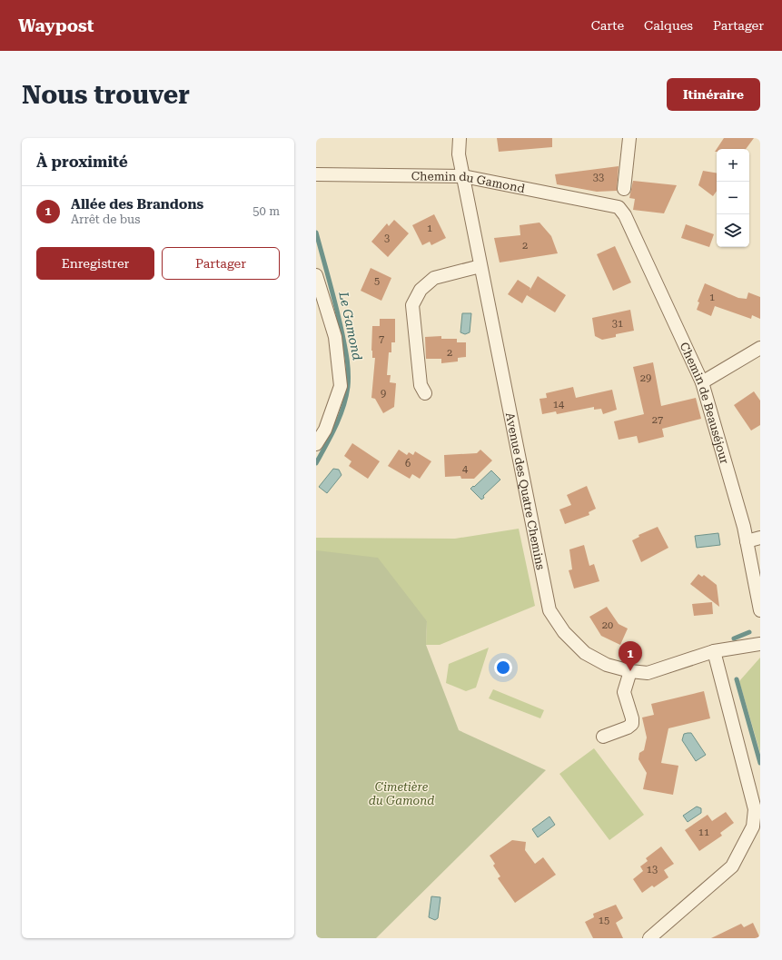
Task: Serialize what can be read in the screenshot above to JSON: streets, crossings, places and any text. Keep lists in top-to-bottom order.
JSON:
{
  "streets": {
    "street": ["Chemin du Gamond", "Chemin de Beauséjour", "Avenue des Quatre Chemins"]
  },
  "crossings": [
    ["Chemin du Gamond", "Chemin de Beauséjour"],
    ["Chemin du Gamond", "Avenue des Quatre Chemins"]
  ],
  "water": ["Le Gamond"],
  "parks": ["Cimetière du Gamond"],
  "house_numbers": [
    "33",
    "1",
    "3",
    "2",
    "5",
    "1",
    "31",
    "7",
    "2",
    "29",
    "9",
    "14",
    "27",
    "6",
    "4",
    "20",
    "11",
    "13",
    "15"
  ],
  "page": {
    "header": "Waypost",
    "nav": ["Carte", "Calques", "Partager"],
    "buttons": [
      "Itinéraire",
      ["Enregistrer", "Partager"]
    ],
    "title": "Nous trouver",
    "heading": "À proximité",
    "map_buttons": ["+", "−"],
    "list": [
      {
        "mark": "1",
        "name": "Allée des Brandons",
        "note": "Arrêt de bus",
        "value": "50 m"
      }
    ],
    "pins": "1"
  }
}
